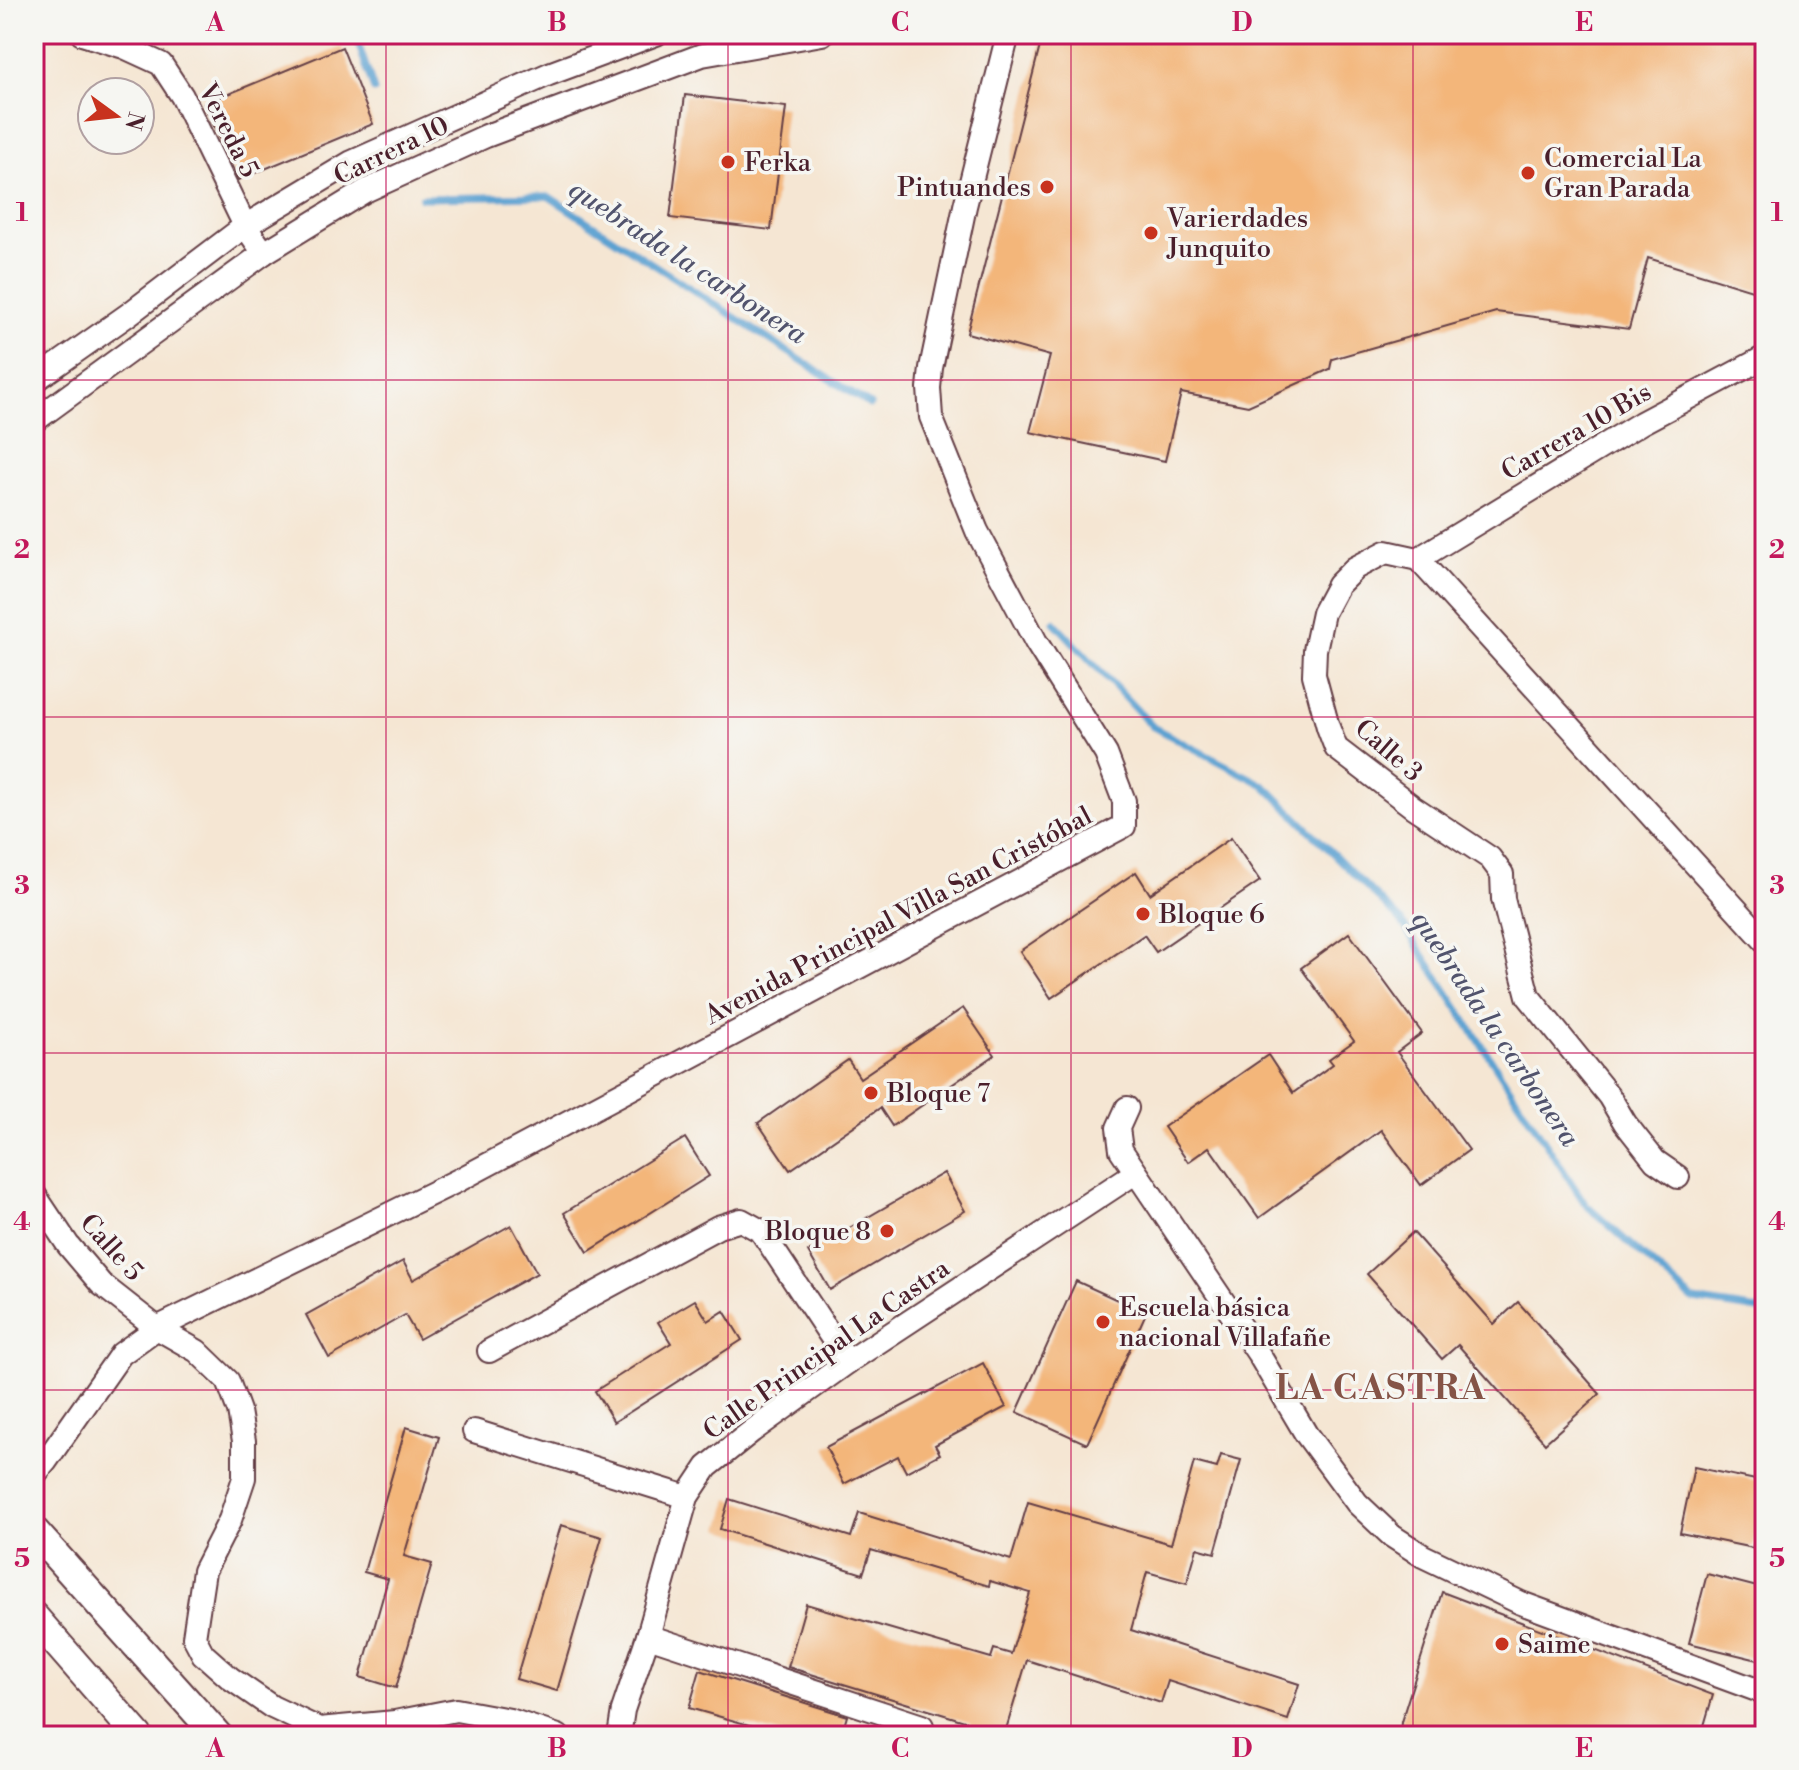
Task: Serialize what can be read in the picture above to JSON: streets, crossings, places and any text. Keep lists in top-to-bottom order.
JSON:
{
  "streets": {
    "street": [
      "Vereda 5",
      "Carrera 10",
      "Carrera 10 Bis",
      "Calle 3",
      "Avenida Principal Villa San Cristóbal",
      "Calle 5",
      "Calle Principal La Castra"
    ]
  },
  "crossings": [
    ["Vereda 5", "Carrera 10"],
    ["Carrera 10 Bis", "Calle 3"],
    ["Avenida Principal Villa San Cristóbal", "Calle 5"]
  ],
  "districts": ["LA CASTRA"],
  "water": ["quebrada la carbonera"],
  "places": [
    "Ferka",
    "Comercial La Gran Parada",
    "Pintuandes",
    "Varierdades Junquito",
    "Bloque 6",
    "Bloque 7",
    "Bloque 8",
    "Escuela básica nacional Villafañe",
    "Saime"
  ],
  "north": "right",
  "grid": {
    "columns": [
      "A",
      "B",
      "C",
      "D",
      "E"
    ],
    "rows": [
      "1",
      "2",
      "3",
      "4",
      "5"
    ]
  }
}
